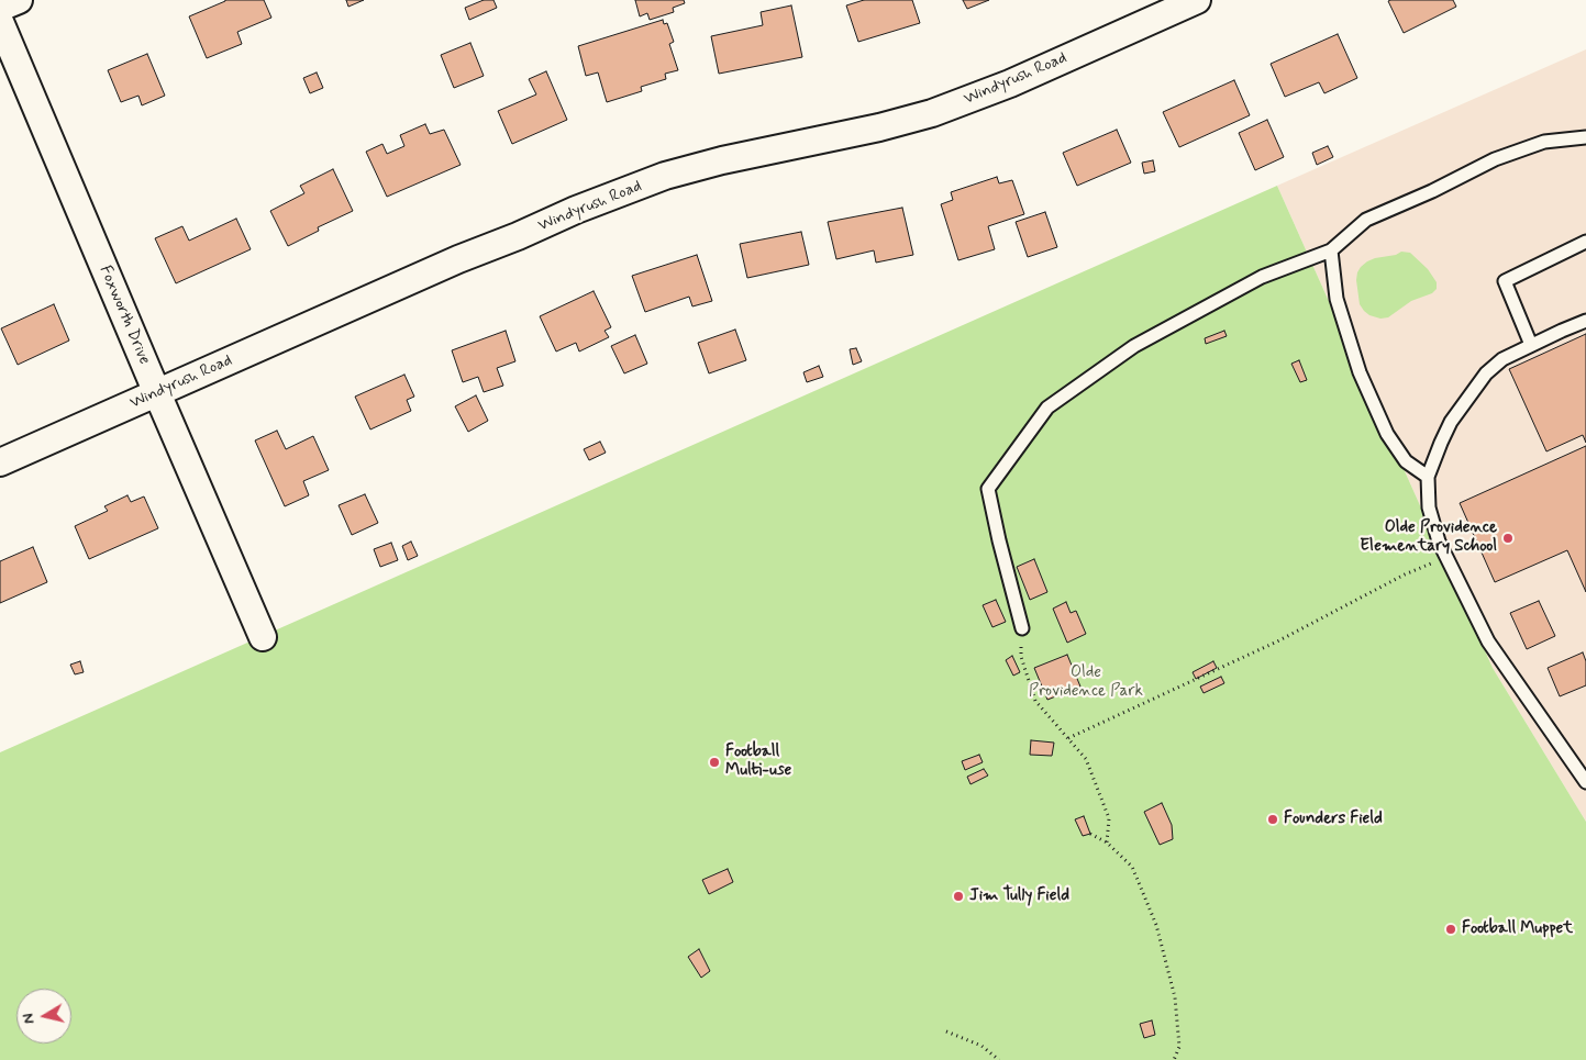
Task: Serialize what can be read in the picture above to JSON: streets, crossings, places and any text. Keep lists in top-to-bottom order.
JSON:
{
  "streets": {
    "street": ["Windyrush Road", "Foxworth Drive"]
  },
  "crossings": [
    ["Windyrush Road", "Foxworth Drive"]
  ],
  "parks": ["Olde Providence Park"],
  "places": [
    "Olde Providence Elementary School",
    "Football Multi-use",
    "Founders Field",
    "Jim Tully Field",
    "Football Muppet"
  ],
  "north": "left"
}
